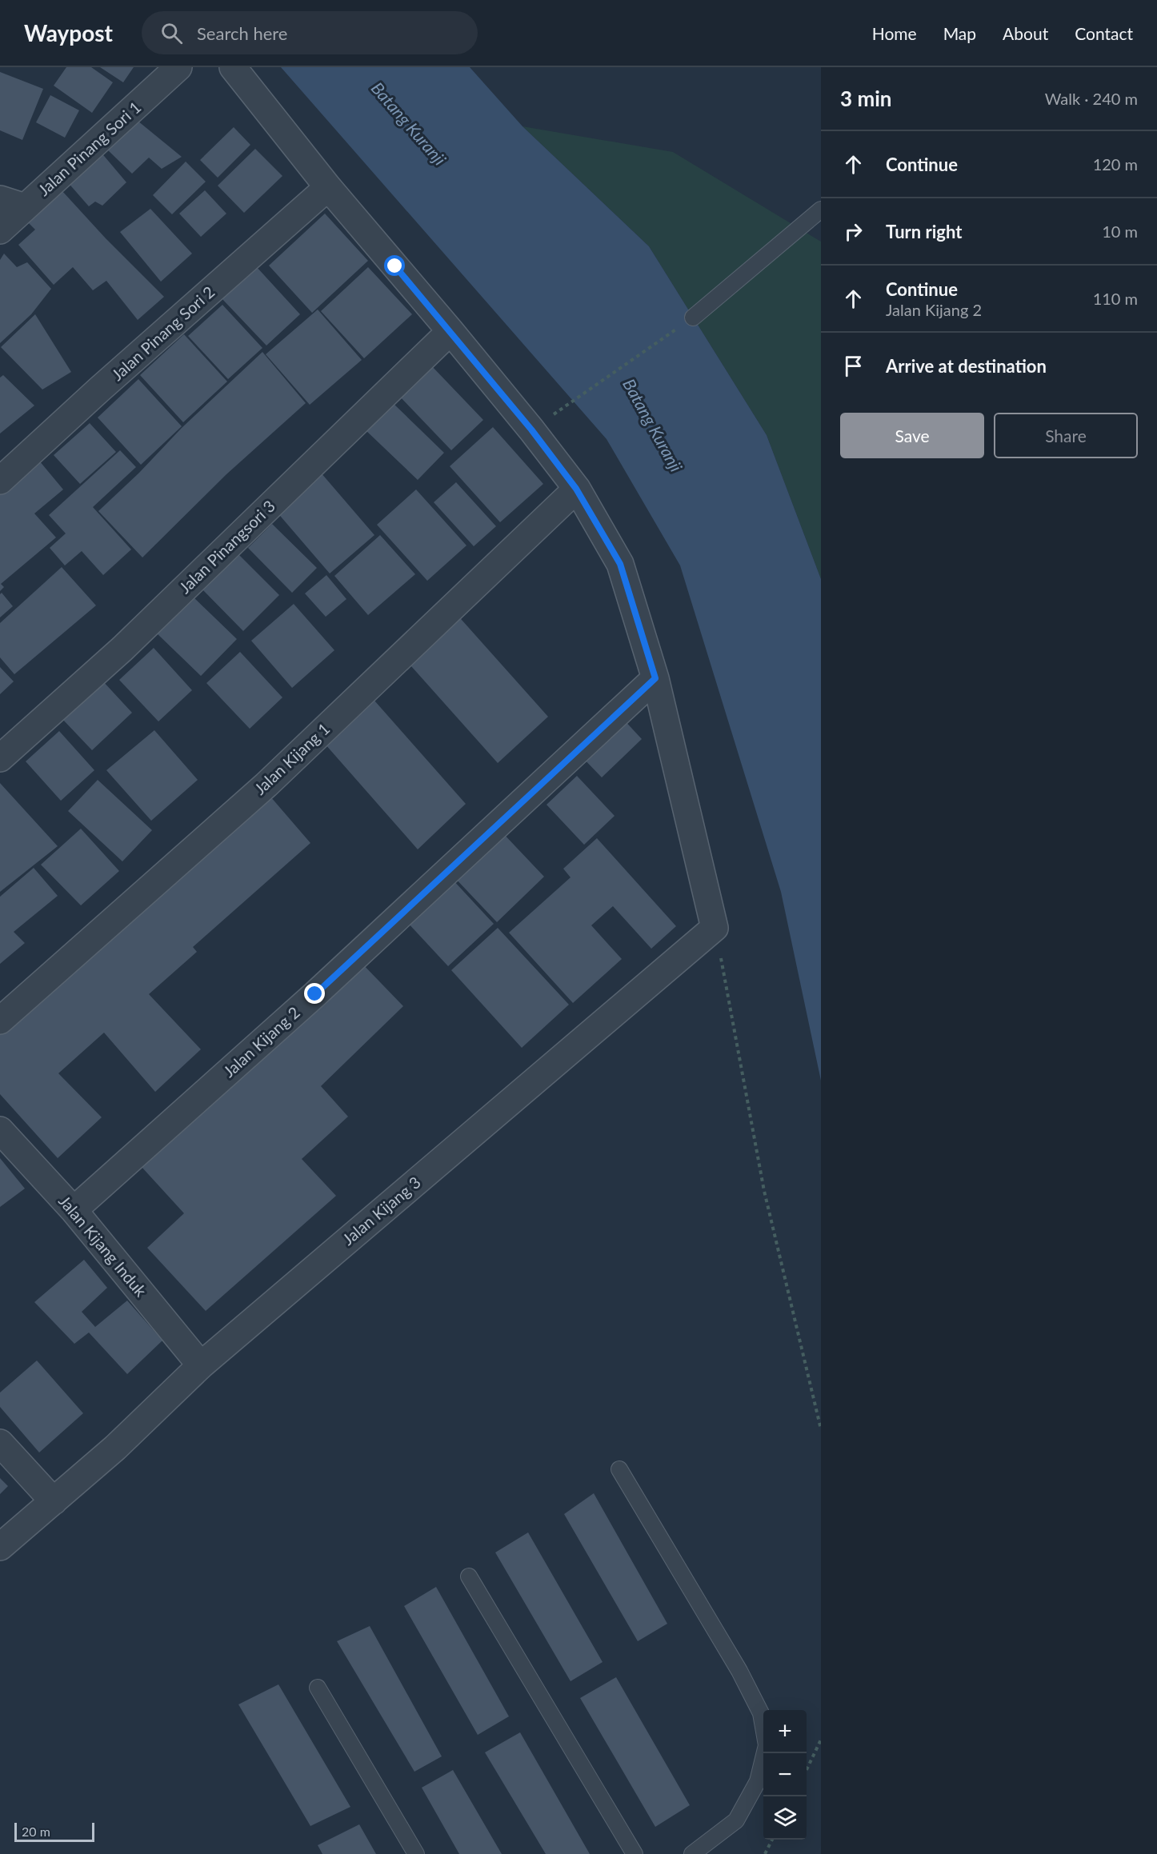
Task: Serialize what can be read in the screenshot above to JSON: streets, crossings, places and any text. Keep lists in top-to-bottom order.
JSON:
{
  "streets": {
    "street": [
      "Jalan Pinang Sori 1",
      "Jalan Pinang Sori 2",
      "Jalan Pinangsori 3",
      "Jalan Kijang 1",
      "Jalan Kijang 2",
      "Jalan Kijang 3",
      "Jalan Kijang Induk"
    ]
  },
  "crossings": [
    ["Jalan Kijang 2", "Jalan Kijang Induk"],
    ["Jalan Kijang 3", "Jalan Kijang Induk"]
  ],
  "water": ["Batang Kuranji"],
  "scale_bar": "20 m",
  "page": {
    "header": "Waypost",
    "search": "Search here",
    "nav": [
      "Home",
      "Map",
      "About",
      "Contact"
    ],
    "heading": ["3 min", "Walk · 240 m"],
    "list": [
      ["Continue", "120 m"],
      ["Turn right", "10 m"],
      ["Continue", "Jalan Kijang 2", "110 m"],
      "Arrive at destination"
    ],
    "buttons": ["Save", "Share"],
    "map_buttons": ["+", "−"],
    "scale": "20 m"
  }
}
